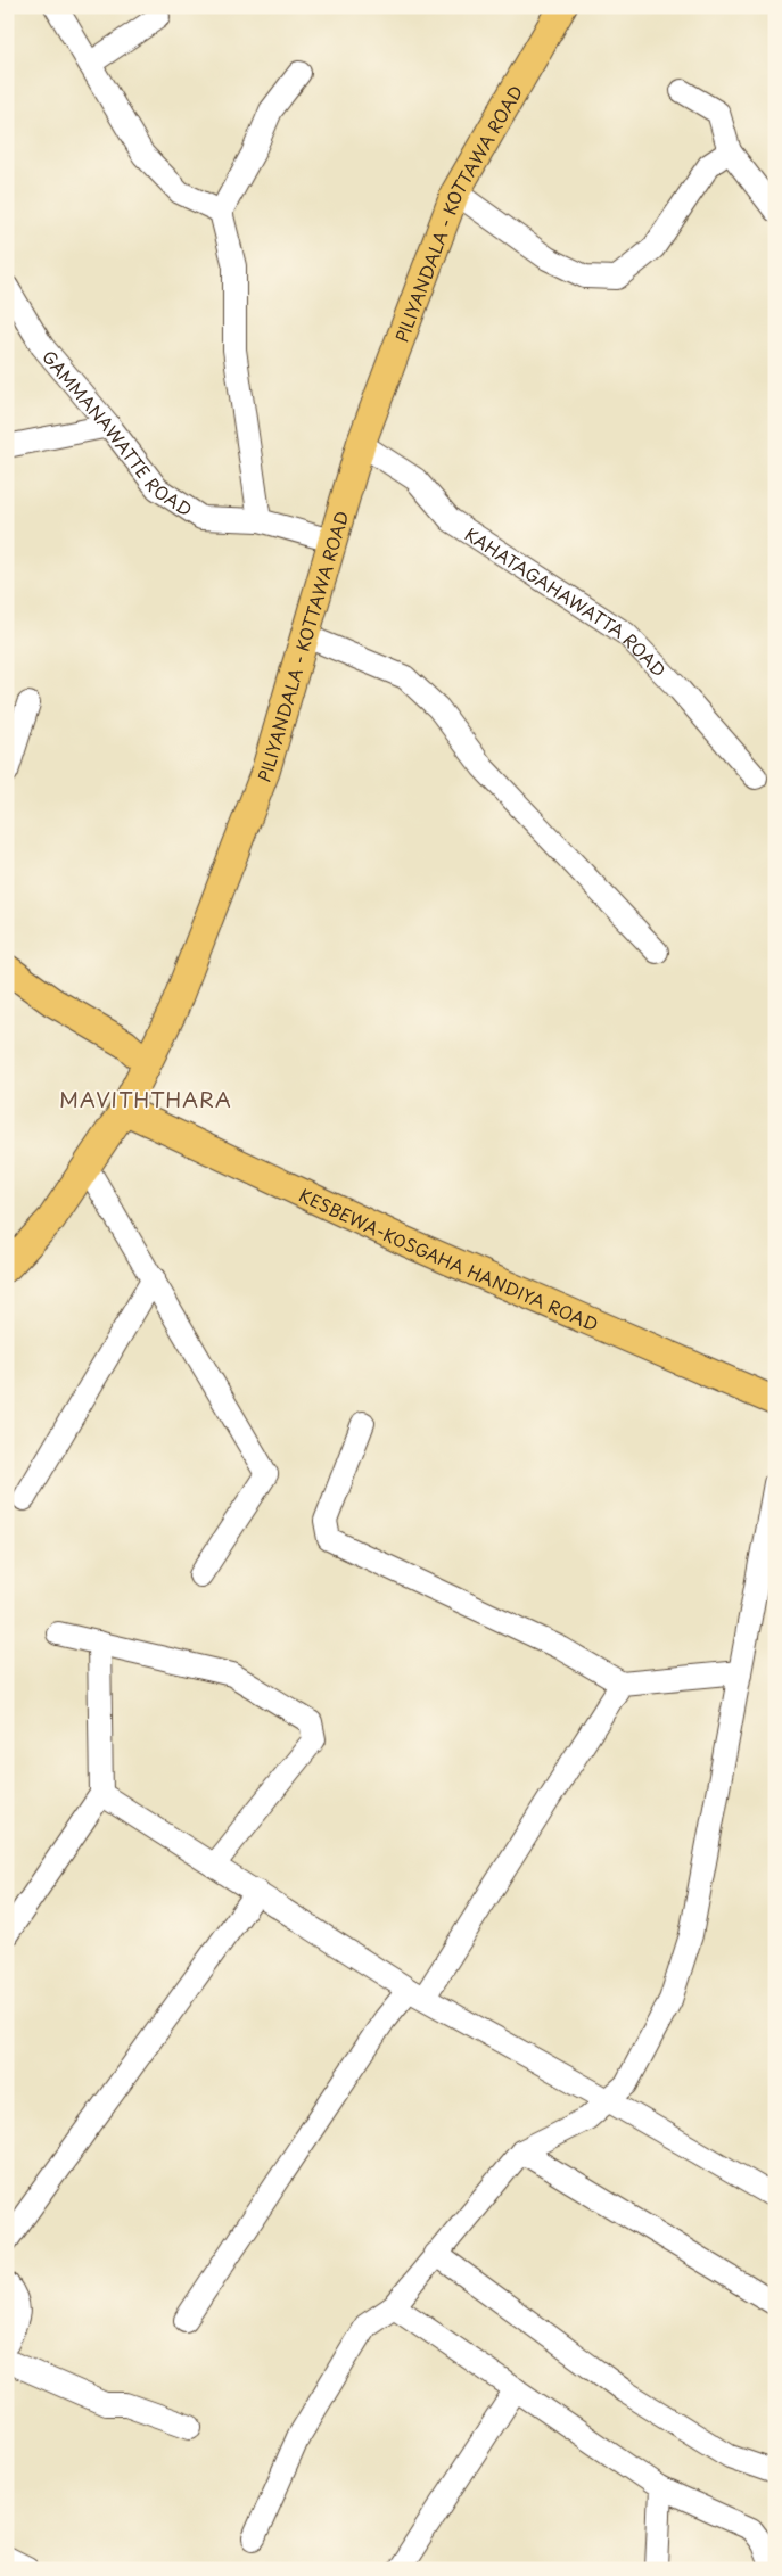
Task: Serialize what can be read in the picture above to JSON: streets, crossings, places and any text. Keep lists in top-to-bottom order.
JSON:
{
  "streets": {
    "main road": ["PILIYANDALA - KOTTAWA ROAD", "KESBEWA-KOSGAHA HANDIYA ROAD"],
    "street": ["GAMMANAWATTE ROAD", "KAHATAGAHAWATTA ROAD"]
  },
  "crossings": [
    ["PILIYANDALA - KOTTAWA ROAD", "GAMMANAWATTE ROAD"],
    ["PILIYANDALA - KOTTAWA ROAD", "KAHATAGAHAWATTA ROAD"],
    ["PILIYANDALA - KOTTAWA ROAD", "KESBEWA-KOSGAHA HANDIYA ROAD"]
  ],
  "districts": ["MAVITHTHARA"]
}
